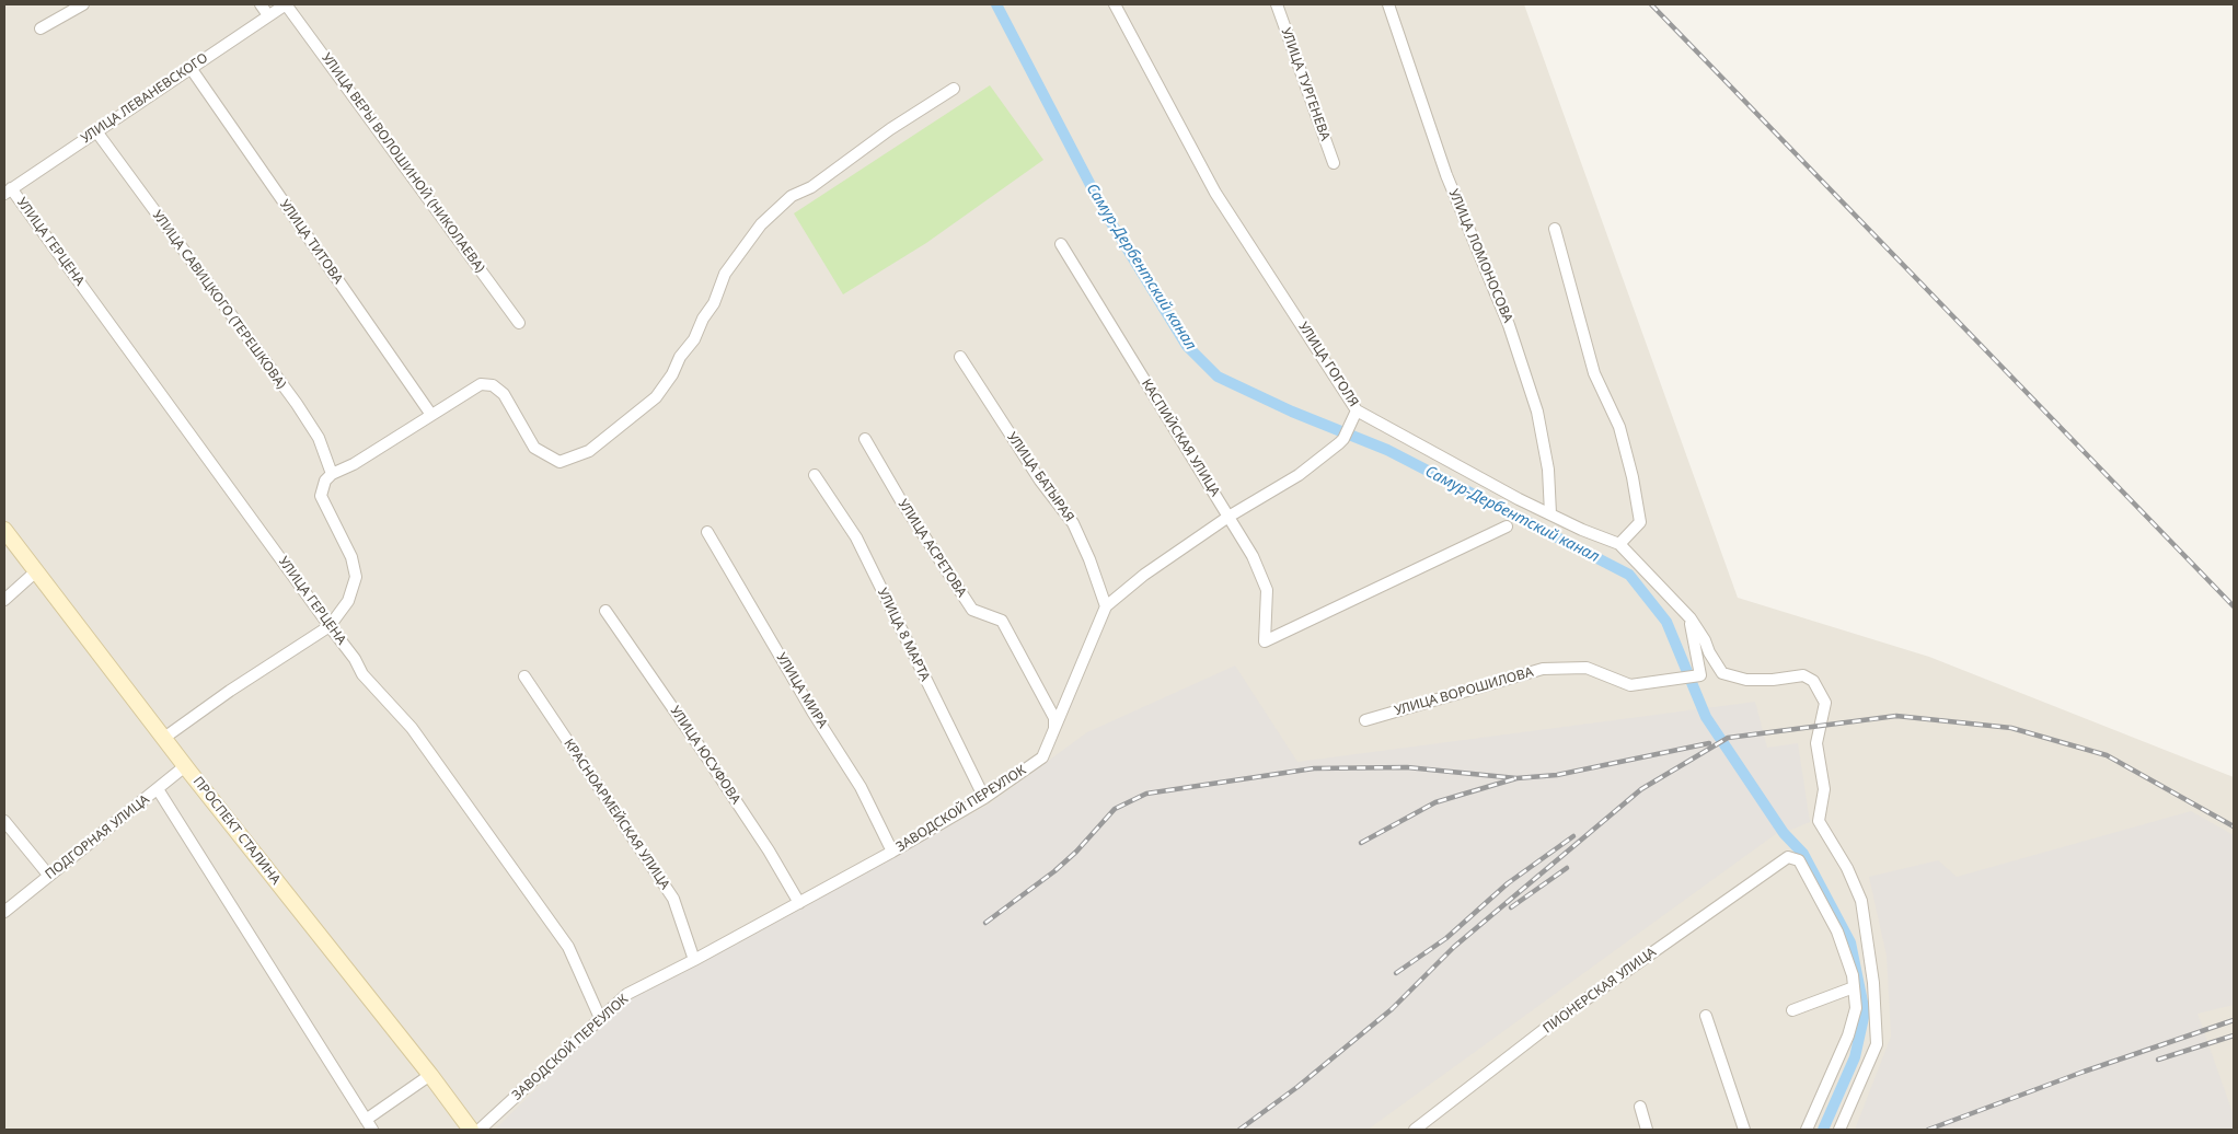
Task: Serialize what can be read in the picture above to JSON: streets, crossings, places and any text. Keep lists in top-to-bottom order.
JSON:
{
  "streets": {
    "street": [
      "УЛИЦА ТУРГЕНЕВА",
      "УЛИЦА ЛЕВАНЕВСКОГО",
      "УЛИЦА ВЕРЫ ВОЛОШИНОЙ (НИКОЛАЕВА)",
      "УЛИЦА ГЕРЦЕНА",
      "УЛИЦА ТИТОВА",
      "УЛИЦА ЛОМОНОСОВА",
      "УЛИЦА САВИЦКОГО (ТЕРЕШКОВА)",
      "УЛИЦА ГОГОЛЯ",
      "КАСПИЙСКАЯ УЛИЦА",
      "УЛИЦА БАТЫРАЯ",
      "УЛИЦА АСРЕТОВА",
      "УЛИЦА 8 МАРТА",
      "УЛИЦА МИРА",
      "УЛИЦА ВОРОШИЛОВА",
      "УЛИЦА ЮСУФОВА",
      "ЗАВОДСКОЙ ПЕРЕУЛОК",
      "КРАСНОАРМЕЙСКАЯ УЛИЦА",
      "ПРОСПЕКТ СТАЛИНА",
      "ПОДГОРНАЯ УЛИЦА",
      "ПИОНЕРСКАЯ УЛИЦА"
    ]
  },
  "crossings": [
    ["УЛИЦА ЛЕВАНЕВСКОГО", "УЛИЦА ВЕРЫ ВОЛОШИНОЙ (НИКОЛАЕВА)"],
    ["УЛИЦА ЛЕВАНЕВСКОГО", "УЛИЦА ГЕРЦЕНА"],
    ["УЛИЦА ЛЕВАНЕВСКОГО", "УЛИЦА ТИТОВА"],
    ["УЛИЦА ЛЕВАНЕВСКОГО", "УЛИЦА САВИЦКОГО (ТЕРЕШКОВА)"],
    ["УЛИЦА ГЕРЦЕНА", "ЗАВОДСКОЙ ПЕРЕУЛОК"],
    ["УЛИЦА ЛОМОНОСОВА", "УЛИЦА ГОГОЛЯ"],
    ["УЛИЦА ГОГОЛЯ", "УЛИЦА ВОРОШИЛОВА"],
    ["УЛИЦА ГОГОЛЯ", "ЗАВОДСКОЙ ПЕРЕУЛОК"],
    ["КАСПИЙСКАЯ УЛИЦА", "ЗАВОДСКОЙ ПЕРЕУЛОК"],
    ["УЛИЦА БАТЫРАЯ", "ЗАВОДСКОЙ ПЕРЕУЛОК"],
    ["УЛИЦА АСРЕТОВА", "ЗАВОДСКОЙ ПЕРЕУЛОК"],
    ["УЛИЦА 8 МАРТА", "ЗАВОДСКОЙ ПЕРЕУЛОК"],
    ["УЛИЦА МИРА", "ЗАВОДСКОЙ ПЕРЕУЛОК"],
    ["УЛИЦА ЮСУФОВА", "ЗАВОДСКОЙ ПЕРЕУЛОК"],
    ["ЗАВОДСКОЙ ПЕРЕУЛОК", "КРАСНОАРМЕЙСКАЯ УЛИЦА"],
    ["ПРОСПЕКТ СТАЛИНА", "ПОДГОРНАЯ УЛИЦА"]
  ],
  "water": ["Самур-Дербентский канал"]
}
